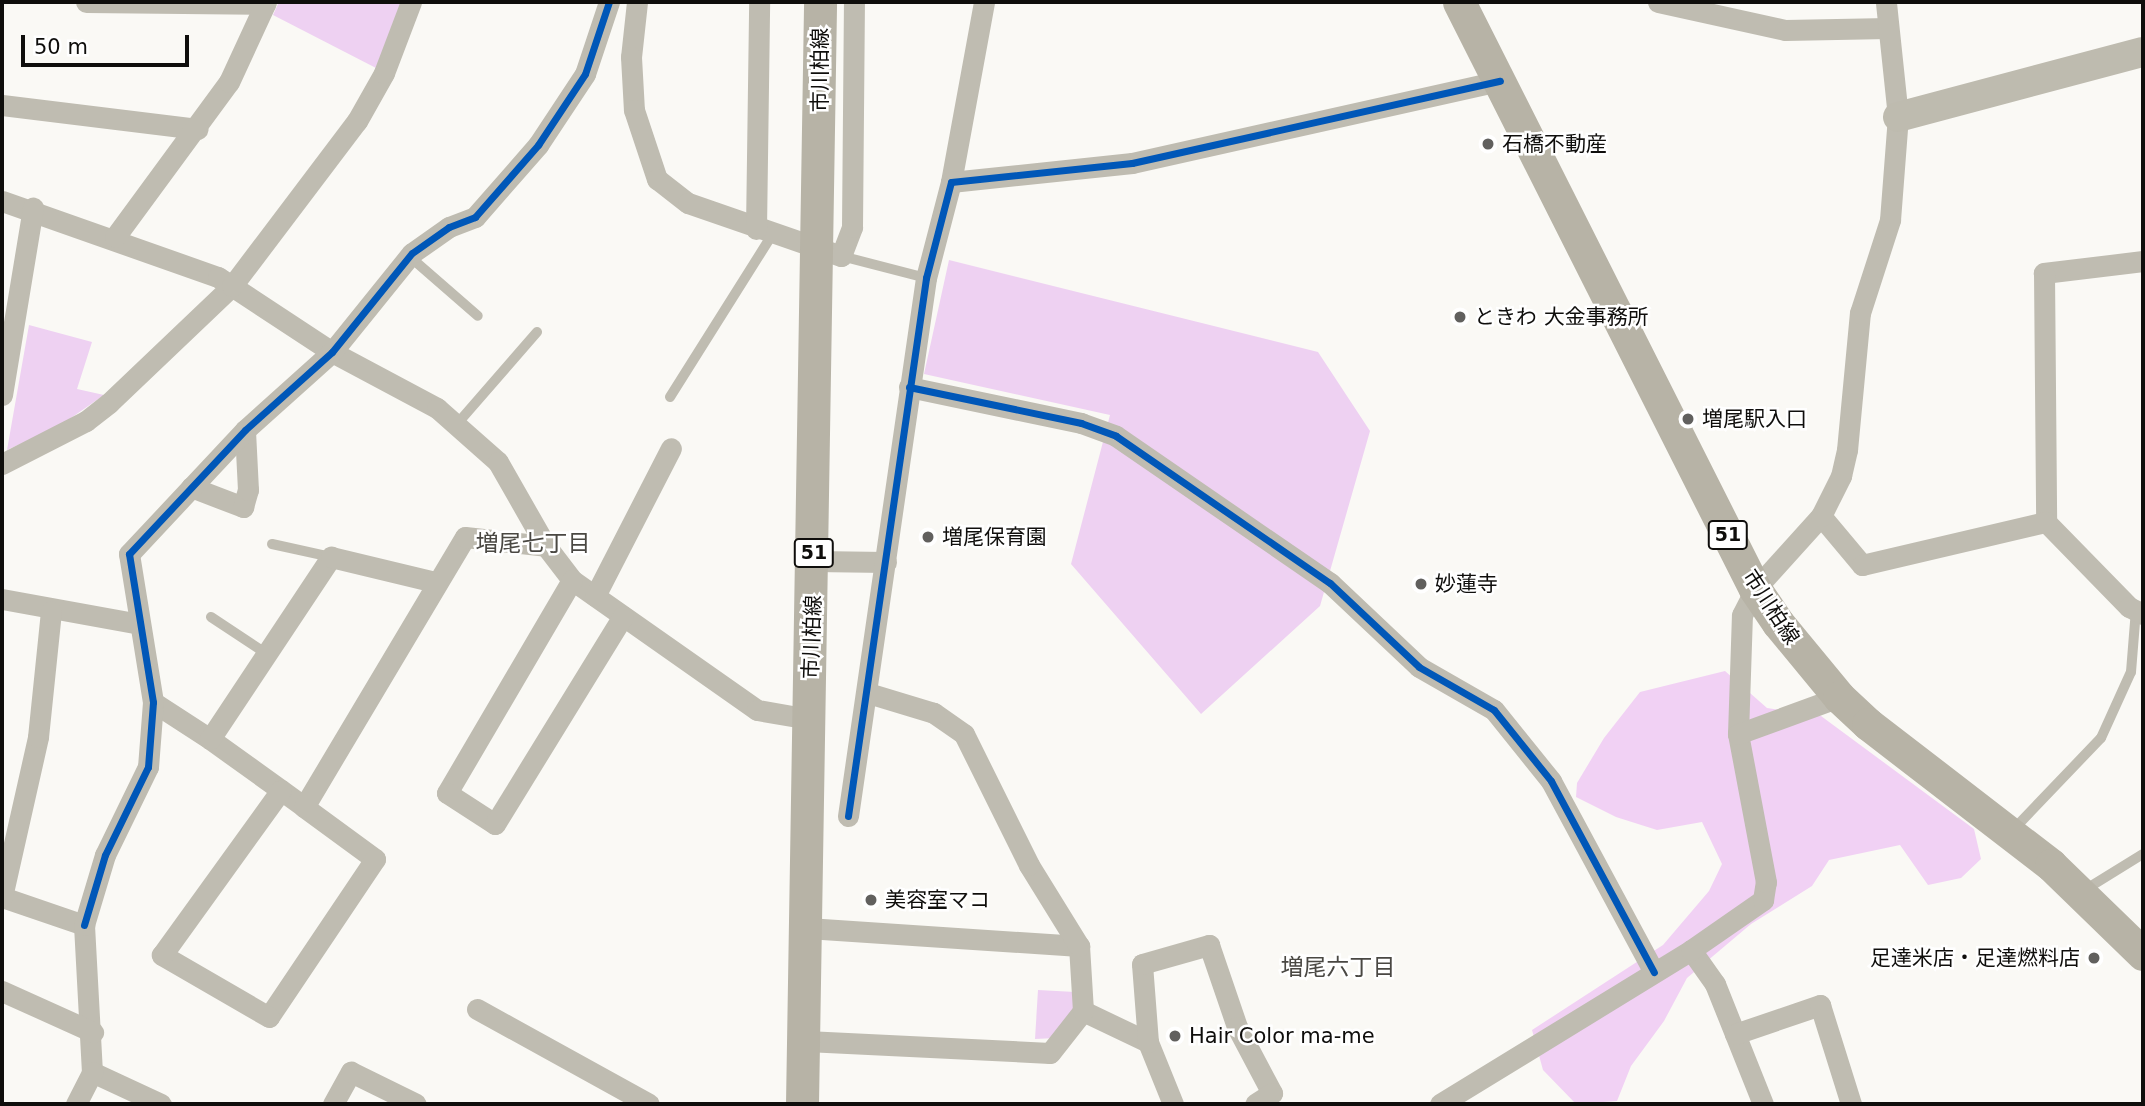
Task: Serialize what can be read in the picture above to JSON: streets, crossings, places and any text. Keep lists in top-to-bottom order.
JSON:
{
  "streets": {
    "main road": ["市川柏線", "51"]
  },
  "districts": ["増尾七丁目", "増尾六丁目"],
  "places": [
    "石橋不動産",
    "ときわ 大金事務所",
    "増尾駅入口",
    "増尾保育園",
    "妙蓮寺",
    "美容室マコ",
    "足達米店・足達燃料店",
    "Hair Color ma-me"
  ],
  "scale_bar": "50 m"
}
